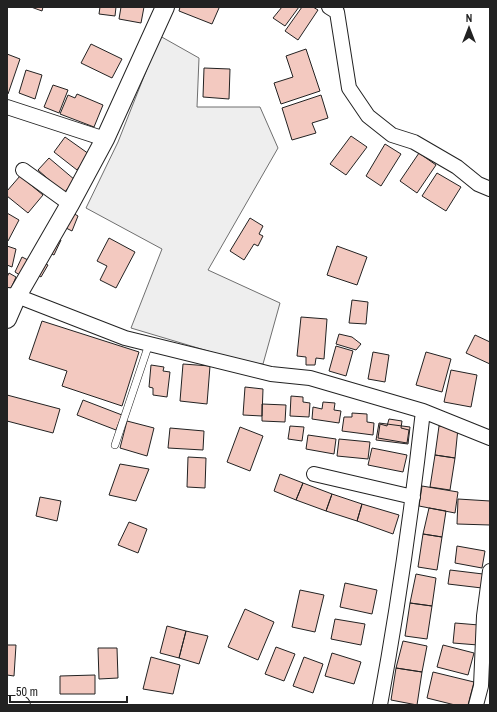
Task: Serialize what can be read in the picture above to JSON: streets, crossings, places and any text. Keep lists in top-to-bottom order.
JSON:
{
  "scale_bar": "50 m",
  "north": "top"
}
